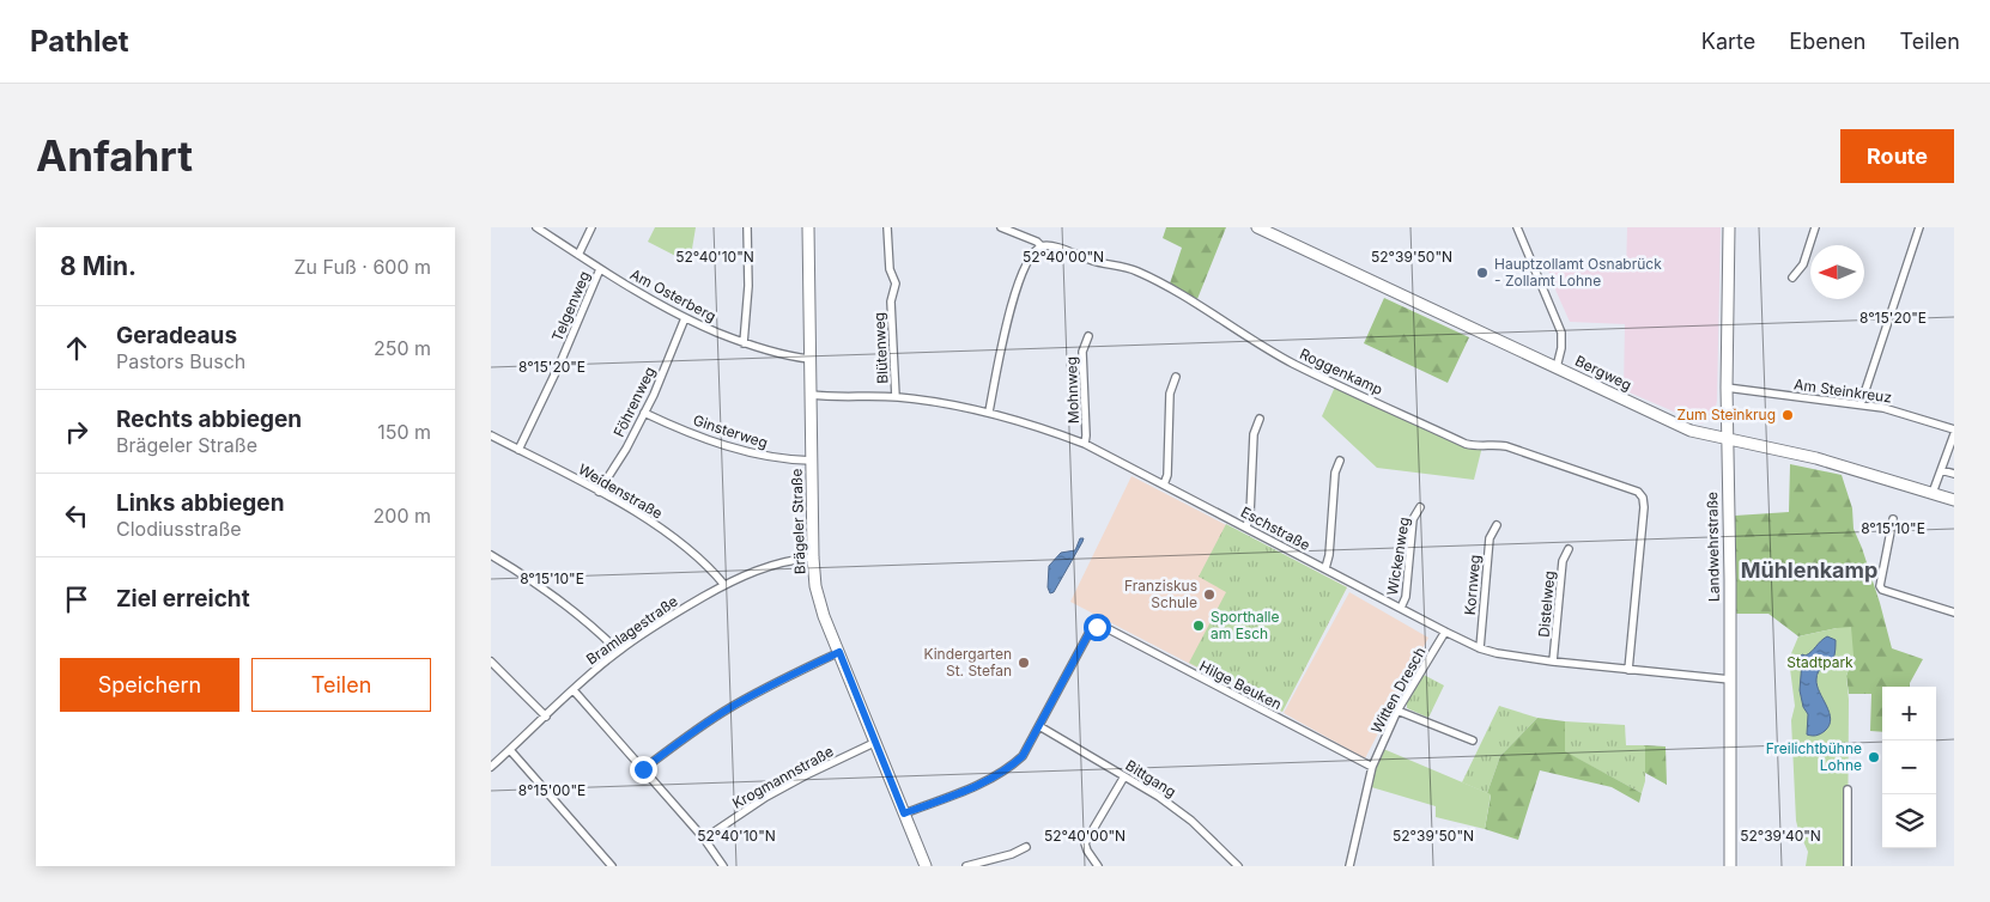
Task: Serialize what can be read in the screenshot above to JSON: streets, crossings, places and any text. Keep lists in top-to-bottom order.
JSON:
{
  "streets": {
    "street": [
      "Am Osterberg",
      "Telgenweg",
      "Blütenweg",
      "Roggenkamp",
      "Bergweg",
      "Mohnweg",
      "Am Steinkreuz",
      "Föhrenweg",
      "Ginsterweg",
      "Weidenstraße",
      "Brägeler Straße",
      "Eschstraße",
      "Landwehrstraße",
      "Wickenweg",
      "Kornweg",
      "Distelweg",
      "Bramlagestraße",
      "Hilge Beuken",
      "Witten Dresch",
      "Krogmannstraße",
      "Bittgang"
    ]
  },
  "crossings": [
    ["Am Osterberg", "Telgenweg"],
    ["Am Osterberg", "Föhrenweg"],
    ["Am Osterberg", "Brägeler Straße"],
    ["Telgenweg", "Weidenstraße"],
    ["Blütenweg", "Eschstraße"],
    ["Roggenkamp", "Eschstraße"],
    ["Bergweg", "Landwehrstraße"],
    ["Mohnweg", "Eschstraße"],
    ["Am Steinkreuz", "Landwehrstraße"],
    ["Föhrenweg", "Ginsterweg"],
    ["Föhrenweg", "Weidenstraße"],
    ["Ginsterweg", "Brägeler Straße"],
    ["Weidenstraße", "Bramlagestraße"],
    ["Brägeler Straße", "Eschstraße"],
    ["Brägeler Straße", "Bramlagestraße"],
    ["Brägeler Straße", "Krogmannstraße"],
    ["Eschstraße", "Landwehrstraße"],
    ["Eschstraße", "Wickenweg"],
    ["Eschstraße", "Kornweg"],
    ["Eschstraße", "Distelweg"],
    ["Eschstraße", "Witten Dresch"],
    ["Hilge Beuken", "Witten Dresch"],
    ["Hilge Beuken", "Bittgang"]
  ],
  "districts": ["Mühlenkamp"],
  "parks": ["Stadtpark"],
  "places": [
    "Hauptzollamt Osnabrück - Zollamt Lohne",
    "Zum Steinkrug",
    "Franziskus Schule",
    "Sporthalle am Esch",
    "Kindergarten St. Stefan",
    "Freilichtbühne Lohne"
  ],
  "north": "left",
  "page": {
    "header": "Pathlet",
    "nav": ["Karte", "Ebenen", "Teilen"],
    "buttons": [
      "Route",
      ["Speichern", "Teilen"]
    ],
    "title": "Anfahrt",
    "heading": ["8 Min.", "Zu Fuß · 600 m"],
    "list": [
      ["Geradeaus", "Pastors Busch", "250 m"],
      ["Rechts abbiegen", "Brägeler Straße", "150 m"],
      ["Links abbiegen", "Clodiusstraße", "200 m"],
      "Ziel erreicht"
    ],
    "map_buttons": ["+", "−"]
  },
  "coordinates": [
    "52°40'10\"N",
    "52°40'00\"N",
    "52°39'50\"N",
    "8°15'20\"E",
    "8°15'10\"E",
    "8°15'00\"E",
    "52°39'40\"N"
  ]
}
